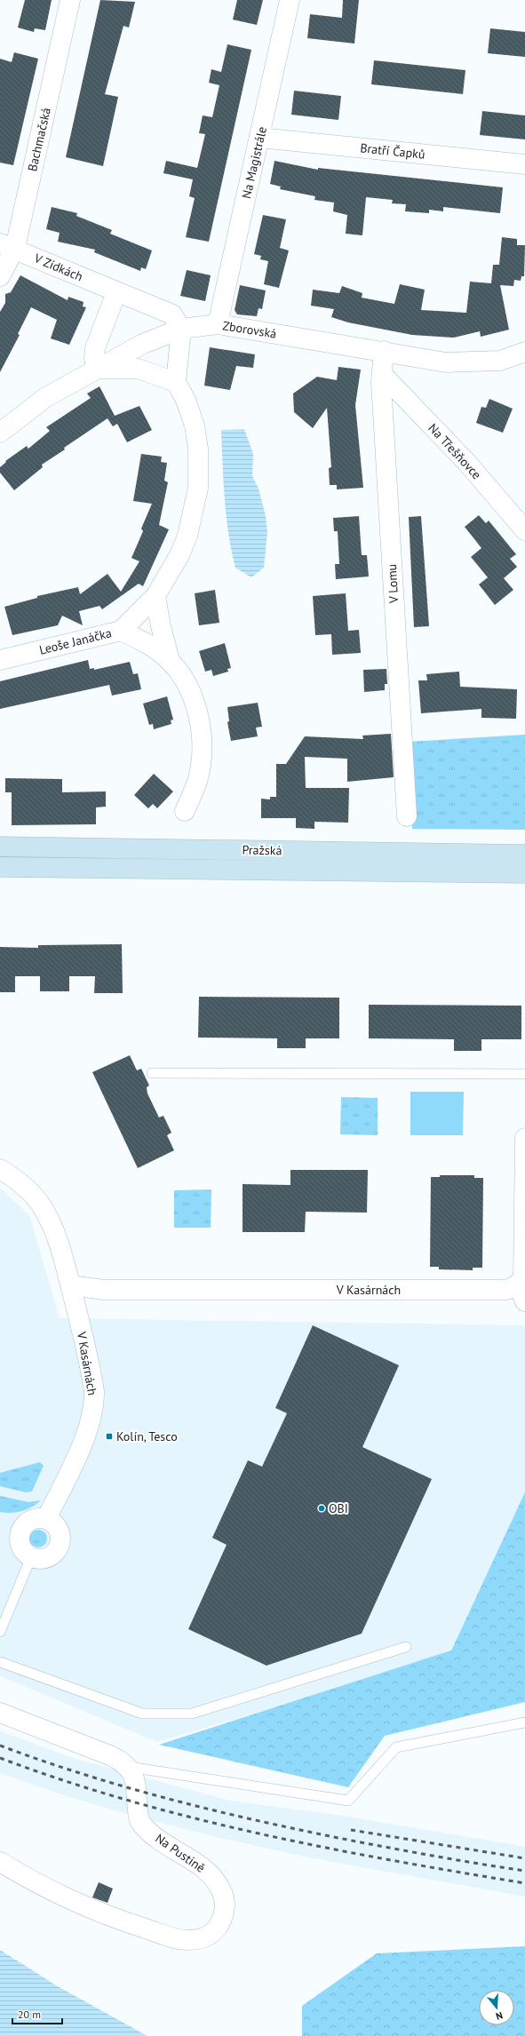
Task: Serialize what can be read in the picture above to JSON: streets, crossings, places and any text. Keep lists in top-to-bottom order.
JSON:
{
  "streets": {
    "street": [
      "Bachmačská",
      "Bratří Čapků",
      "Na Magistrále",
      "V Zídkách",
      "Zborovská",
      "Na Třešňovce",
      "V Lomu",
      "Leoše Janáčka",
      "Pražská",
      "V Kasárnách",
      "Na Pustině"
    ]
  },
  "crossings": [
    ["Bachmačská", "V Zídkách"],
    ["Bratří Čapků", "Na Magistrále"],
    ["Na Magistrále", "Zborovská"],
    ["V Zídkách", "Zborovská"],
    ["Zborovská", "V Lomu"],
    ["Na Třešňovce", "V Lomu"]
  ],
  "places": {
    "transit": ["Kolín, Tesco"],
    "other": ["OBI"]
  },
  "scale_bar": "20 m",
  "north": "bottom"
}
